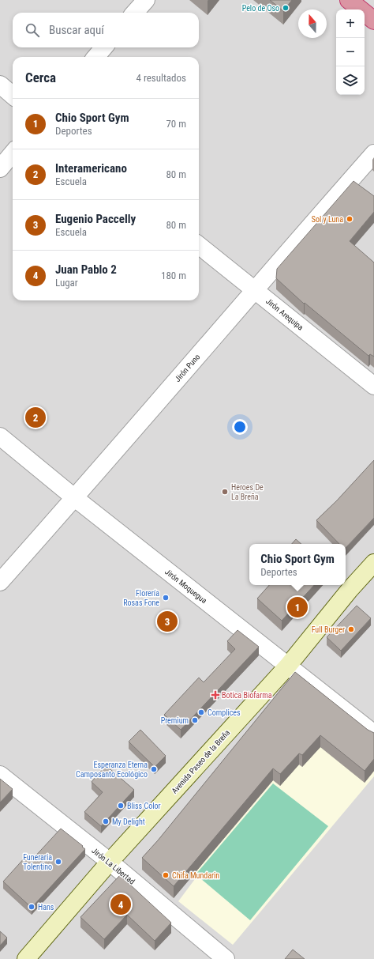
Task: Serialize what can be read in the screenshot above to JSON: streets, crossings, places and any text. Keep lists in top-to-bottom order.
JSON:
{
  "streets": {
    "street": [
      "Jirón Arequipa",
      "Jirón Puno",
      "Jirón Moquegua",
      "Avenida Paseo de la Breña",
      "Jirón La Libertad"
    ]
  },
  "crossings": [
    ["Jirón Arequipa", "Jirón Puno"],
    ["Jirón Puno", "Jirón Moquegua"],
    ["Jirón Moquegua", "Avenida Paseo de la Breña"],
    ["Avenida Paseo de la Breña", "Jirón La Libertad"]
  ],
  "places": {
    "other": [
      "Pelo de Oso",
      "Sol y Luna",
      "Heroes De La Breña",
      "Florería Rosas Fone",
      "Full Burger",
      "Complices",
      "Premium",
      "Esperanza Eterna Camposanto Ecológico",
      "Bliss Color",
      "My Delight",
      "Funeraria Tolentino",
      "Chifa Mundarin",
      "Hans"
    ],
    "health": ["Botica Biofarma"]
  },
  "north": "top",
  "page": {
    "map_buttons": ["+", "−"],
    "search": "Buscar aquí",
    "heading": ["Cerca", "4 resultados"],
    "list": [
      {
        "mark": "1",
        "name": "Chio Sport Gym",
        "note": "Deportes",
        "value": "70 m"
      },
      {
        "mark": "2",
        "name": "Interamericano",
        "note": "Escuela",
        "value": "80 m"
      },
      {
        "mark": "3",
        "name": "Eugenio Paccelly",
        "note": "Escuela",
        "value": "80 m"
      },
      {
        "mark": "4",
        "name": "Juan Pablo 2",
        "note": "Lugar",
        "value": "180 m"
      }
    ],
    "pins": [
      "2",
      "1",
      "3",
      "4"
    ],
    "popup": ["Chio Sport Gym", "Deportes"]
  }
}
